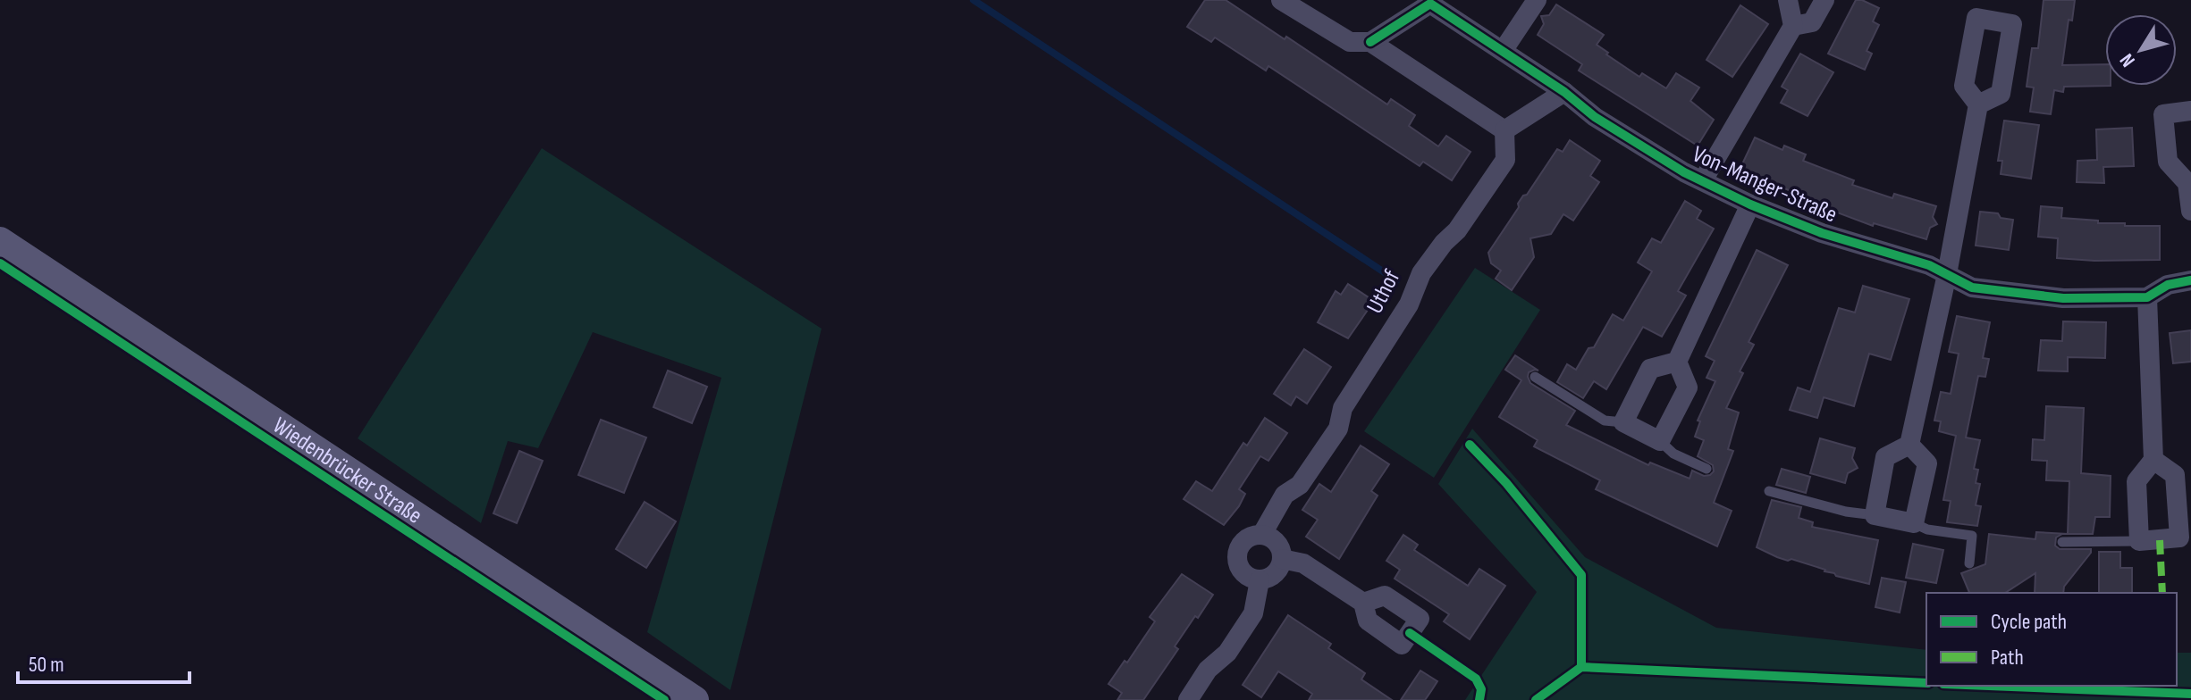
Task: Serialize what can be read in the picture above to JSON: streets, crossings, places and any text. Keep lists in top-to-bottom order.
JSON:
{
  "streets": {
    "street": ["Von-Manger-Straße", "Uthof", "Wiedenbrücker Straße"]
  },
  "legend": ["Cycle path", "Path"],
  "scale_bar": "50 m",
  "north": "bottom left"
}
